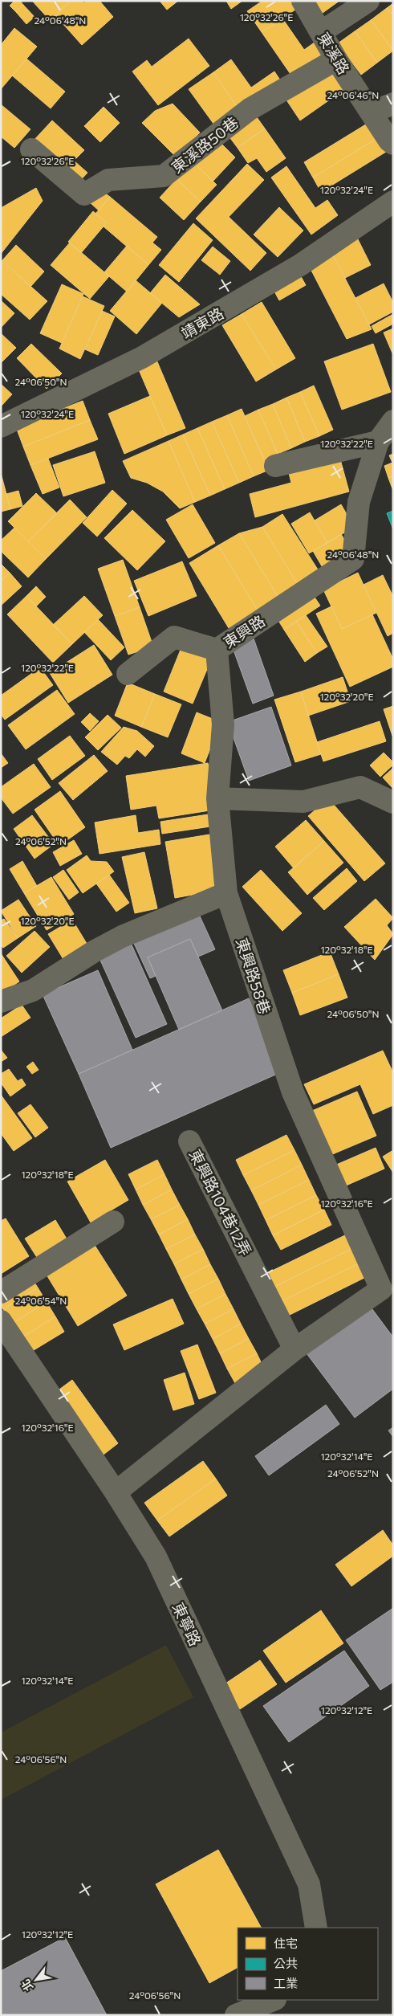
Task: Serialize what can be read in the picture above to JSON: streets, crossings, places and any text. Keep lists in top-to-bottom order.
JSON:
{
  "streets": {
    "street": [
      "東溪路",
      "東溪路50巷",
      "靖東路",
      "東興路",
      "東興路58巷",
      "東興路104巷12弄",
      "東寧路"
    ]
  },
  "crossings": [
    ["東溪路", "東溪路50巷"],
    ["東興路", "東興路58巷"]
  ],
  "legend": ["住宅", "公共", "工業"],
  "north": "bottom left",
  "coordinates": [
    "120°32'26\"E",
    "24°06'48\"N",
    "24°06'46\"N",
    "120°32'24\"E",
    "24°06'50\"N",
    "120°32'22\"E",
    "120°32'20\"E",
    "24°06'52\"N",
    "120°32'18\"E",
    "120°32'16\"E",
    "24°06'54\"N",
    "120°32'14\"E",
    "120°32'12\"E",
    "24°06'56\"N"
  ]
}
